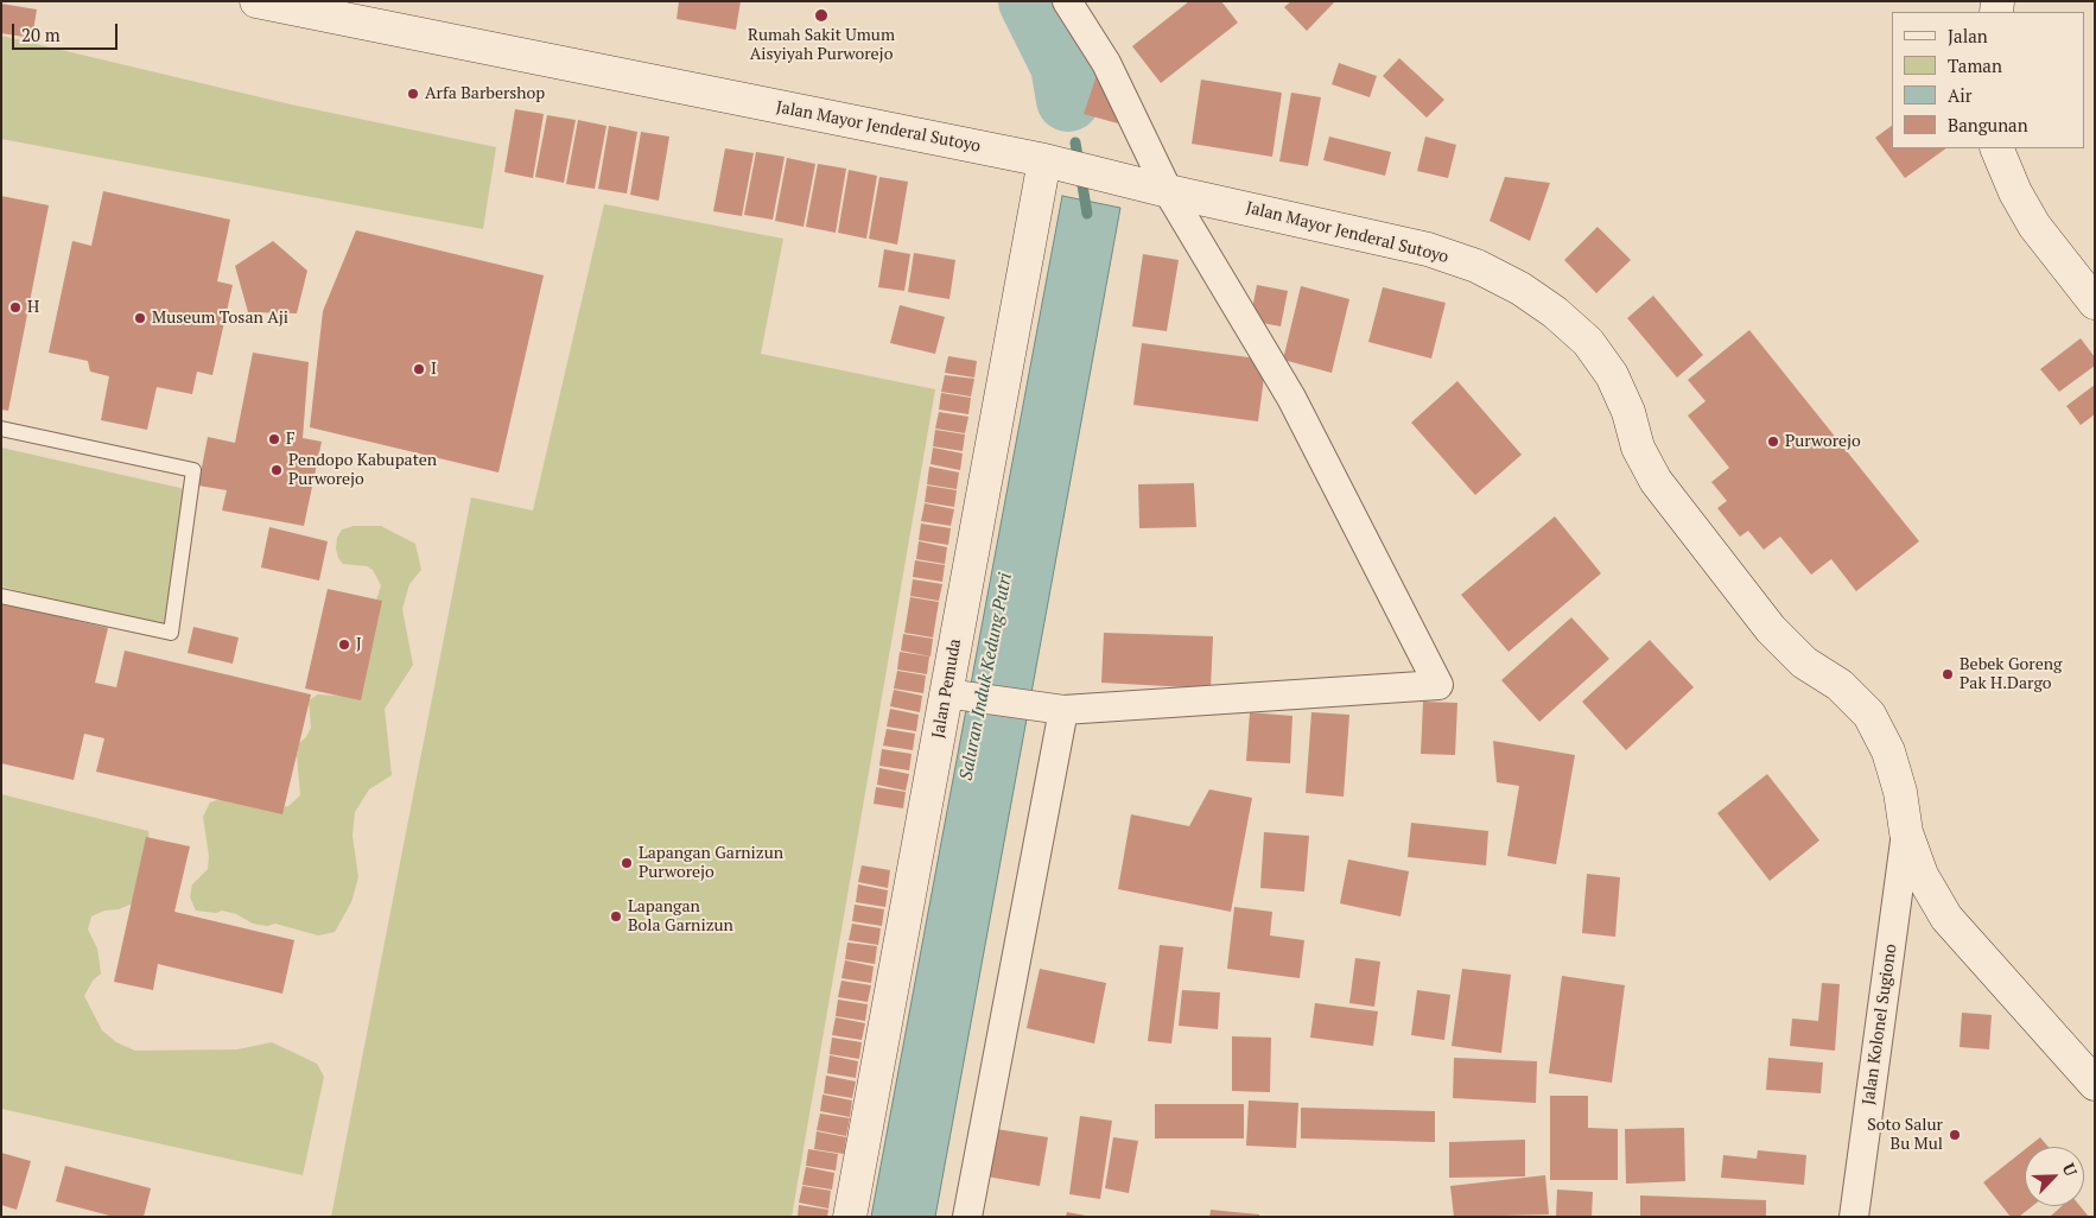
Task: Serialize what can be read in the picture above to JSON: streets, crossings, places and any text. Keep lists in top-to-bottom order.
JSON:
{
  "streets": {
    "main road": ["Jalan Mayor Jenderal Sutoyo", "Jalan Pemuda"],
    "street": ["Jalan Kolonel Sugiono"]
  },
  "crossings": [
    ["Jalan Mayor Jenderal Sutoyo", "Jalan Pemuda"],
    ["Jalan Mayor Jenderal Sutoyo", "Jalan Kolonel Sugiono"]
  ],
  "water": ["Saluran Induk Kedung Putri"],
  "places": [
    "Rumah Sakit Umum Aisyiyah Purworejo",
    "Arfa Barbershop",
    "H",
    "Museum Tosan Aji",
    "I",
    "F",
    "Purworejo",
    "Pendopo Kabupaten Purworejo",
    "J",
    "Bebek Goreng Pak H.Dargo",
    "Lapangan Garnizun Purworejo",
    "Lapangan Bola Garnizun",
    "Soto Salur Bu Mul"
  ],
  "legend": [
    "Jalan",
    "Taman",
    "Air",
    "Bangunan"
  ],
  "scale_bar": "20 m",
  "north": "top right"
}
